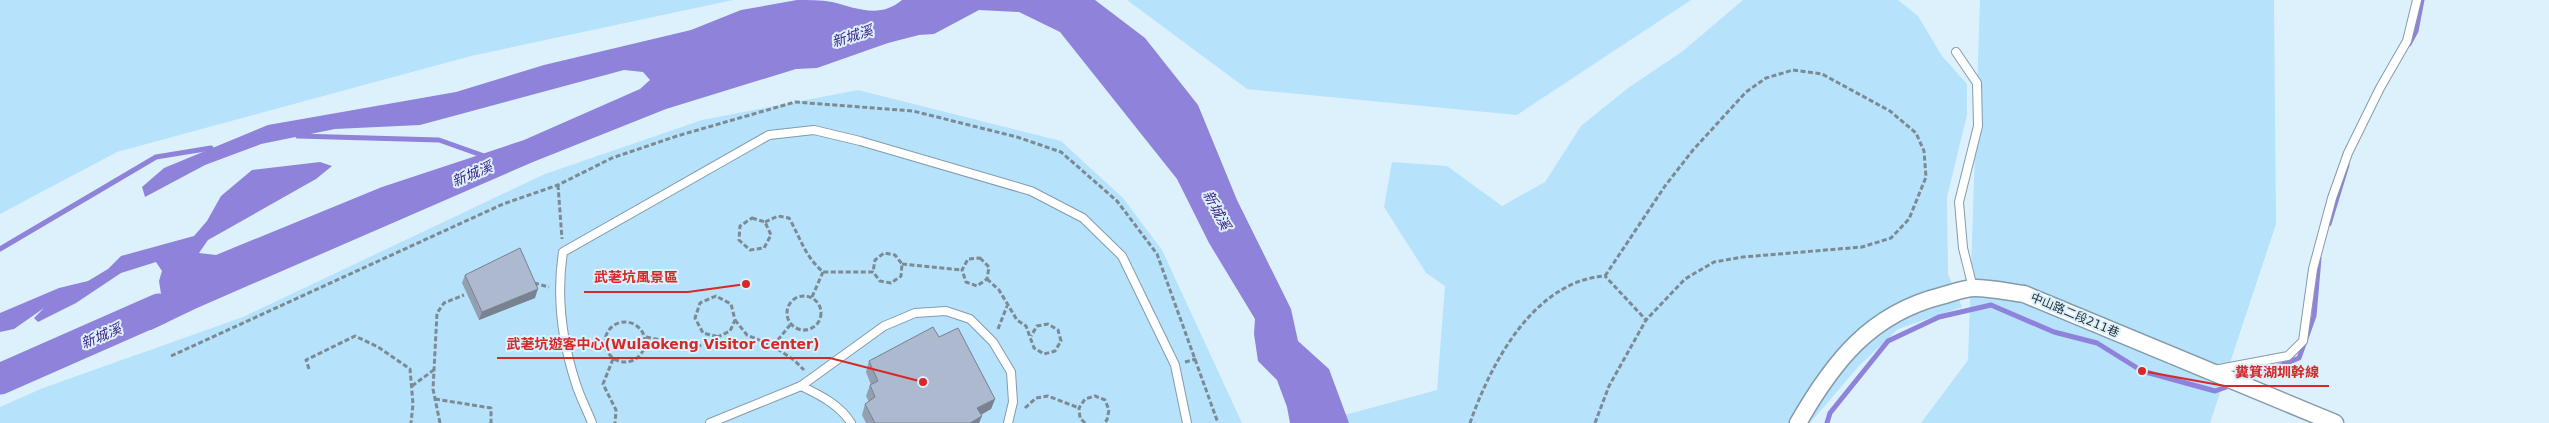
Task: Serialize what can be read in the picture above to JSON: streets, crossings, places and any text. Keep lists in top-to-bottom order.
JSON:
{
  "streets": {
    "street": ["中山路二段211巷"]
  },
  "water": ["新城溪"],
  "places": ["武荖坑風景區", "糞箕湖圳幹線", "武荖坑遊客中心(Wulaokeng Visitor Center)"]
}
